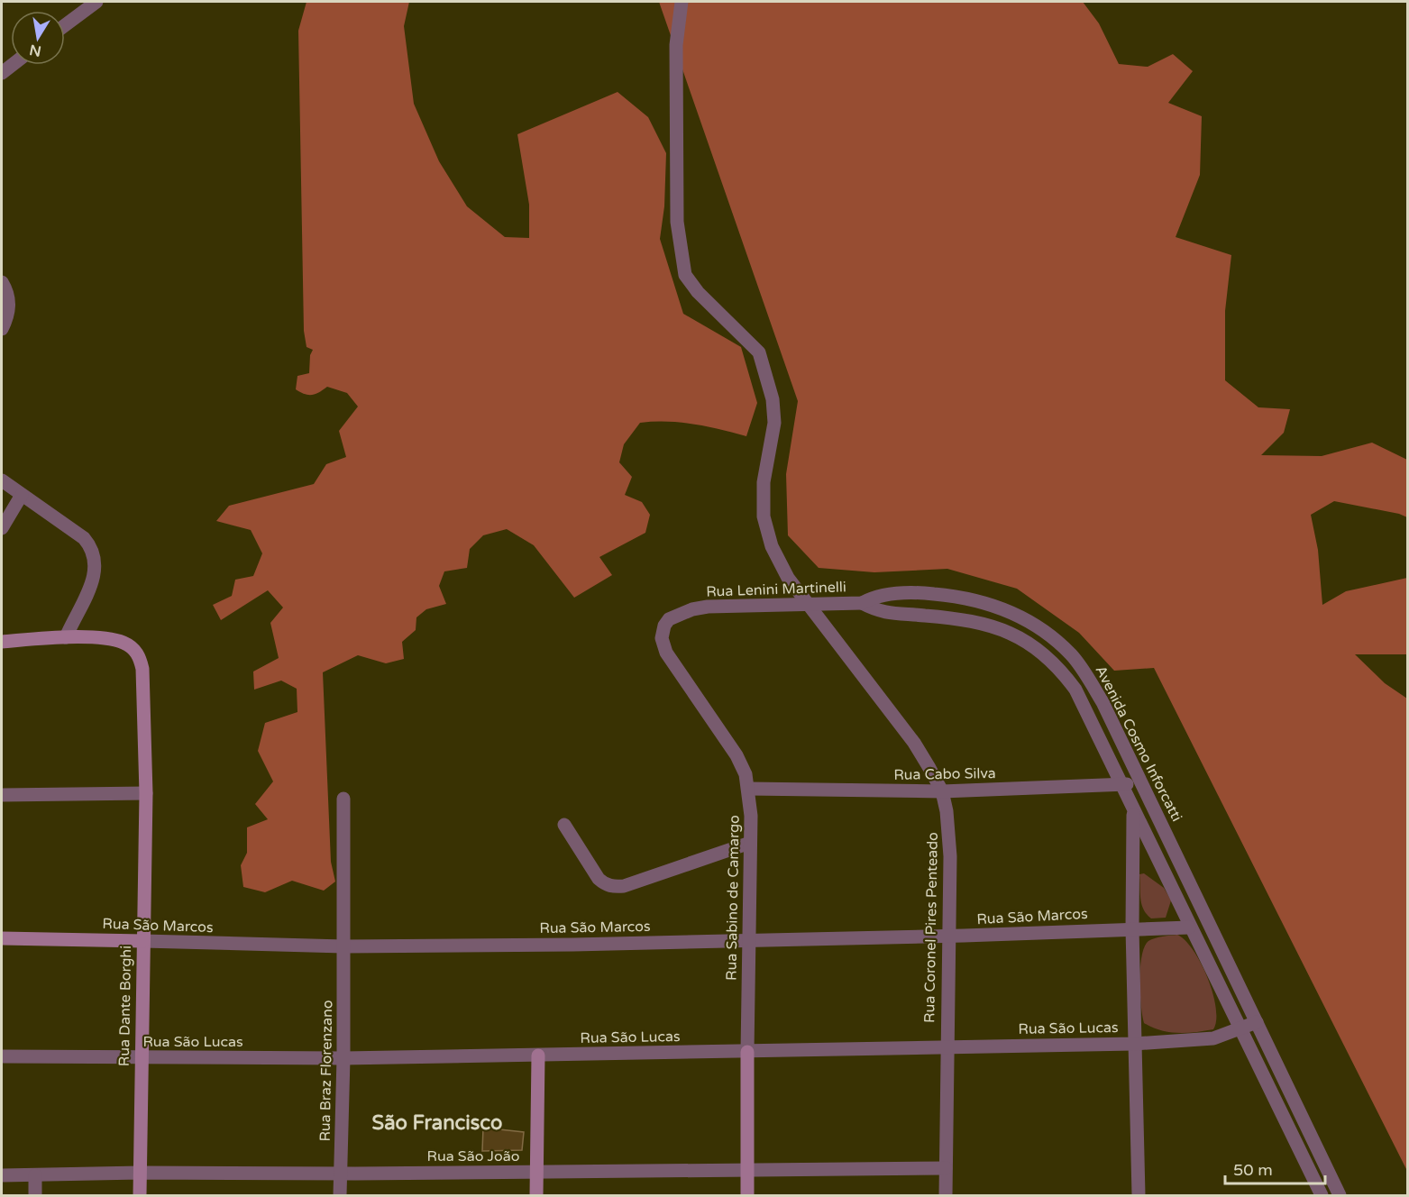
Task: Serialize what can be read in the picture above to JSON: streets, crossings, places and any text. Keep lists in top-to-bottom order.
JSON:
{
  "streets": {
    "street": [
      "Rua Lenini Martinelli",
      "Avenida Cosmo Inforcatti",
      "Rua Cabo Silva",
      "Rua Sabino de Camargo",
      "Rua São Marcos",
      "Rua Coronel Pires Penteado",
      "Rua Dante Borghi",
      "Rua São Lucas",
      "Rua Braz Florenzano",
      "Rua São João"
    ]
  },
  "crossings": [
    ["Rua Lenini Martinelli", "Avenida Cosmo Inforcatti"],
    ["Rua Lenini Martinelli", "Rua Sabino de Camargo"],
    ["Rua Lenini Martinelli", "Rua Coronel Pires Penteado"],
    ["Avenida Cosmo Inforcatti", "Rua Cabo Silva"],
    ["Avenida Cosmo Inforcatti", "Rua São Lucas"],
    ["Rua Cabo Silva", "Rua Sabino de Camargo"],
    ["Rua Cabo Silva", "Rua Coronel Pires Penteado"],
    ["Rua Sabino de Camargo", "Rua São Marcos"],
    ["Rua Sabino de Camargo", "Rua São Lucas"],
    ["Rua Sabino de Camargo", "Rua São João"],
    ["Rua São Marcos", "Rua Coronel Pires Penteado"],
    ["Rua São Marcos", "Rua Dante Borghi"],
    ["Rua São Marcos", "Rua Braz Florenzano"],
    ["Rua Coronel Pires Penteado", "Rua São Lucas"],
    ["Rua Coronel Pires Penteado", "Rua São João"],
    ["Rua Dante Borghi", "Rua São Lucas"],
    ["Rua Dante Borghi", "Rua São João"],
    ["Rua São Lucas", "Rua Braz Florenzano"],
    ["Rua Braz Florenzano", "Rua São João"]
  ],
  "districts": ["São Francisco"],
  "scale_bar": "50 m",
  "north": "bottom"
}
